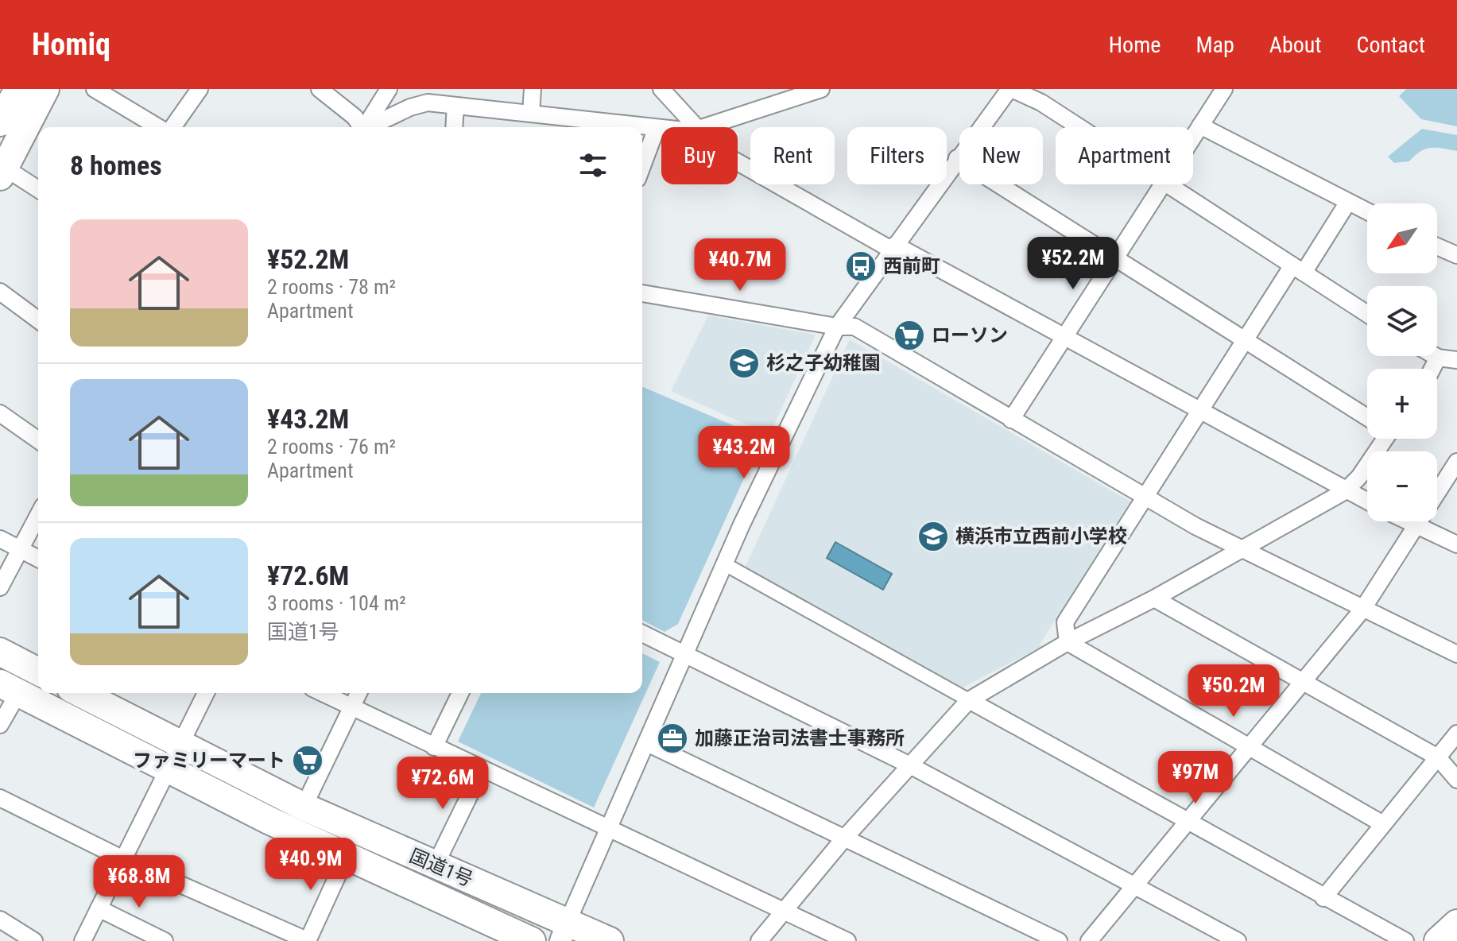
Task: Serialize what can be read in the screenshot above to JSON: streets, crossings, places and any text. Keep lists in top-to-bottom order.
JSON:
{
  "streets": {
    "main road": ["国道1号"]
  },
  "places": {
    "bus stop": ["西前町"],
    "supermarket": ["ローソン", "ファミリーマート"],
    "school or university": ["杉之子幼稚園", "横浜市立西前小学校"],
    "office": ["加藤正治司法書士事務所"]
  },
  "north": "bottom left",
  "page": {
    "header": "Homiq",
    "nav": [
      "Home",
      "Map",
      "About",
      "Contact"
    ],
    "chip": [
      "Buy",
      "Rent",
      "Filters",
      "New",
      "Apartment"
    ],
    "heading": "8 homes",
    "map_buttons": ["+", "−"],
    "list": [
      {
        "name": "¥52.2M",
        "note": "2 rooms · 78 m² · Apartment"
      },
      {
        "name": "¥43.2M",
        "note": "2 rooms · 76 m² · Apartment"
      },
      {
        "name": "¥72.6M",
        "note": "3 rooms · 104 m² · 国道1号"
      }
    ],
    "price": [
      "¥52.2M",
      "¥40.7M",
      "¥43.2M",
      "¥50.2M",
      "¥97M",
      "¥72.6M",
      "¥40.9M",
      "¥68.8M"
    ]
  }
}
